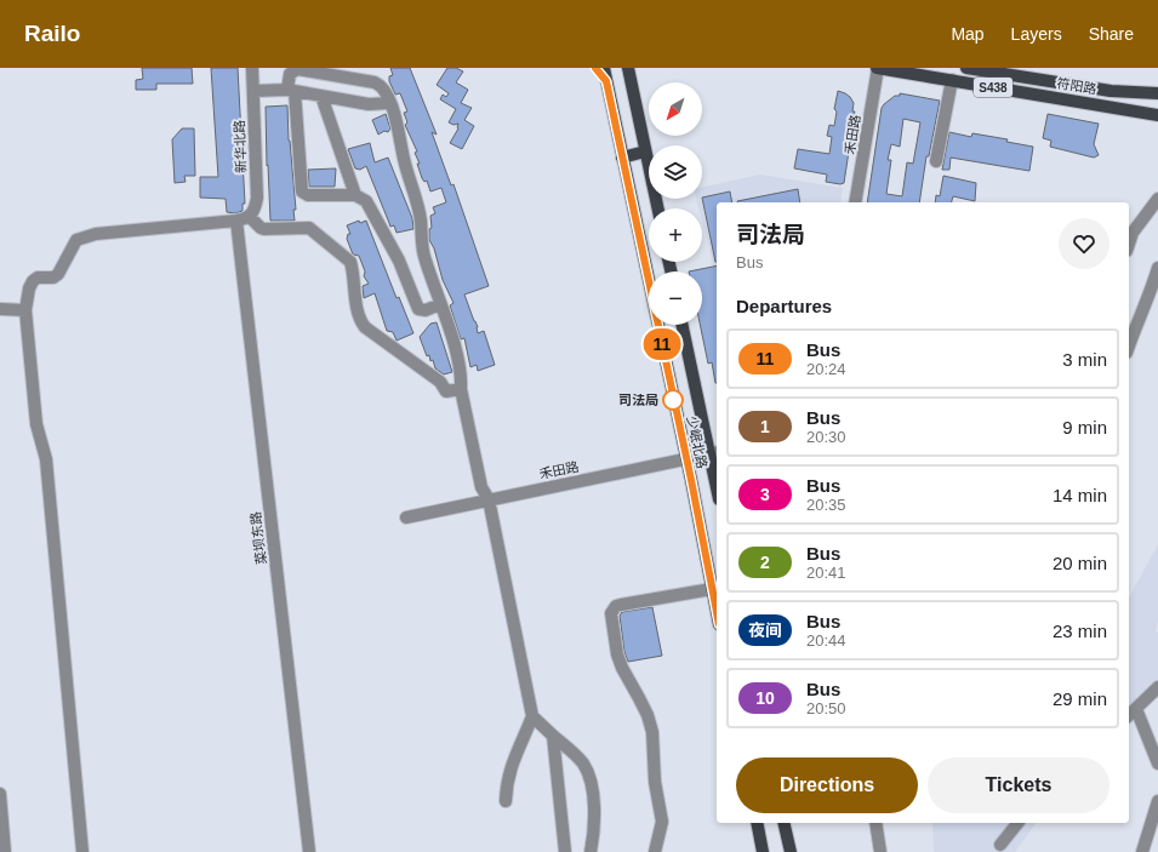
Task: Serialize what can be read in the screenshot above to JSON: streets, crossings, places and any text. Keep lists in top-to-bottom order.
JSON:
{
  "streets": {
    "main road": ["符阳路", "S438", "少岷北路"],
    "street": ["禾田路", "新华北路", "菜坝东路"]
  },
  "crossings": [
    ["符阳路", "禾田路"],
    ["禾田路", "少岷北路"],
    ["新华北路", "菜坝东路"]
  ],
  "places": ["司法局"],
  "lines": ["bus line 11"],
  "north": "bottom left",
  "page": {
    "header": "Railo",
    "nav": ["Map", "Layers", "Share"],
    "on_map": "11",
    "map_buttons": ["+", "−"],
    "heading": [
      ["司法局", "Bus"],
      "Departures"
    ],
    "list": [
      {
        "mark": "11",
        "name": "Bus",
        "note": "20:24",
        "value": "3 min"
      },
      {
        "mark": "1",
        "name": "Bus",
        "note": "20:30",
        "value": "9 min"
      },
      {
        "mark": "3",
        "name": "Bus",
        "note": "20:35",
        "value": "14 min"
      },
      {
        "mark": "2",
        "name": "Bus",
        "note": "20:41",
        "value": "20 min"
      },
      {
        "mark": "夜间",
        "name": "Bus",
        "note": "20:44",
        "value": "23 min"
      },
      {
        "mark": "10",
        "name": "Bus",
        "note": "20:50",
        "value": "29 min"
      }
    ],
    "buttons": ["Directions", "Tickets"]
  }
}
